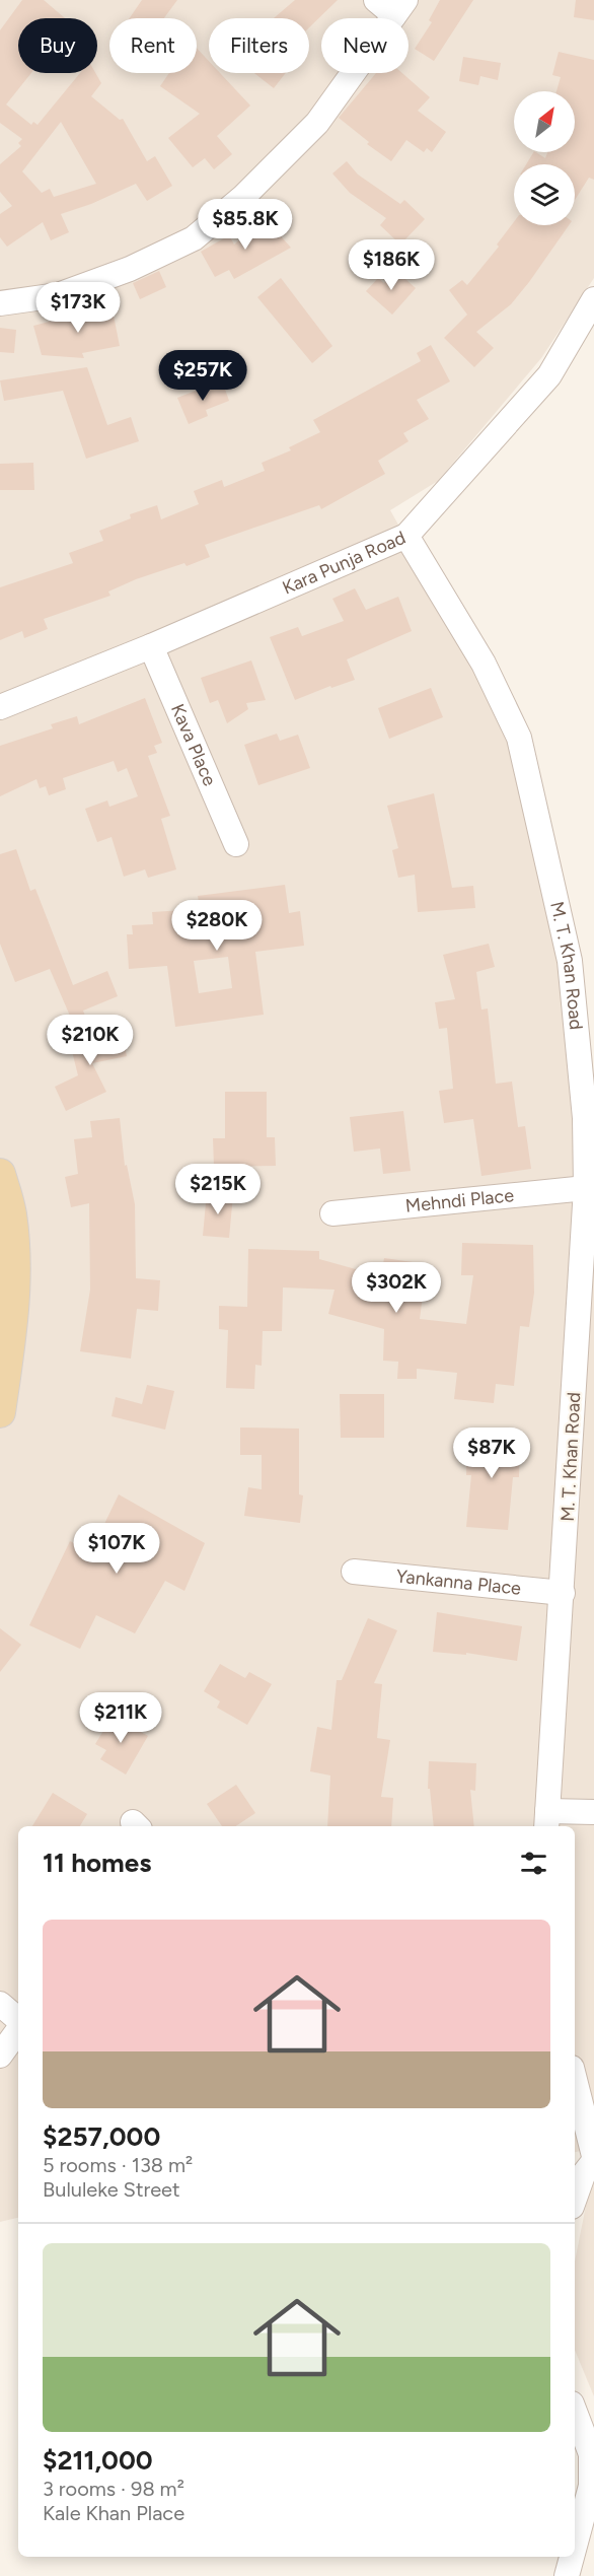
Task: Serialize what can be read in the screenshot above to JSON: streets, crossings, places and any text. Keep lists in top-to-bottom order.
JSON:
{
  "streets": {
    "street": [
      "Kara Punja Road",
      "Kava Place",
      "M. T. Khan Road",
      "Mehndi Place",
      "Yankanna Place"
    ]
  },
  "crossings": [
    ["Kara Punja Road", "Kava Place"],
    ["Kara Punja Road", "M. T. Khan Road"],
    ["M. T. Khan Road", "Mehndi Place"],
    ["M. T. Khan Road", "Yankanna Place"]
  ],
  "north": "top right",
  "page": {
    "chip": [
      "Buy",
      "Rent",
      "Filters",
      "New"
    ],
    "price": [
      "$85.8K",
      "$186K",
      "$173K",
      "$257K",
      "$280K",
      "$210K",
      "$215K",
      "$302K",
      "$87K",
      "$107K",
      "$211K"
    ],
    "heading": "11 homes",
    "list": [
      {
        "name": "$257,000",
        "note": "5 rooms · 138 m² · Bululeke Street"
      },
      {
        "name": "$211,000",
        "note": "3 rooms · 98 m² · Kale Khan Place"
      }
    ]
  }
}
